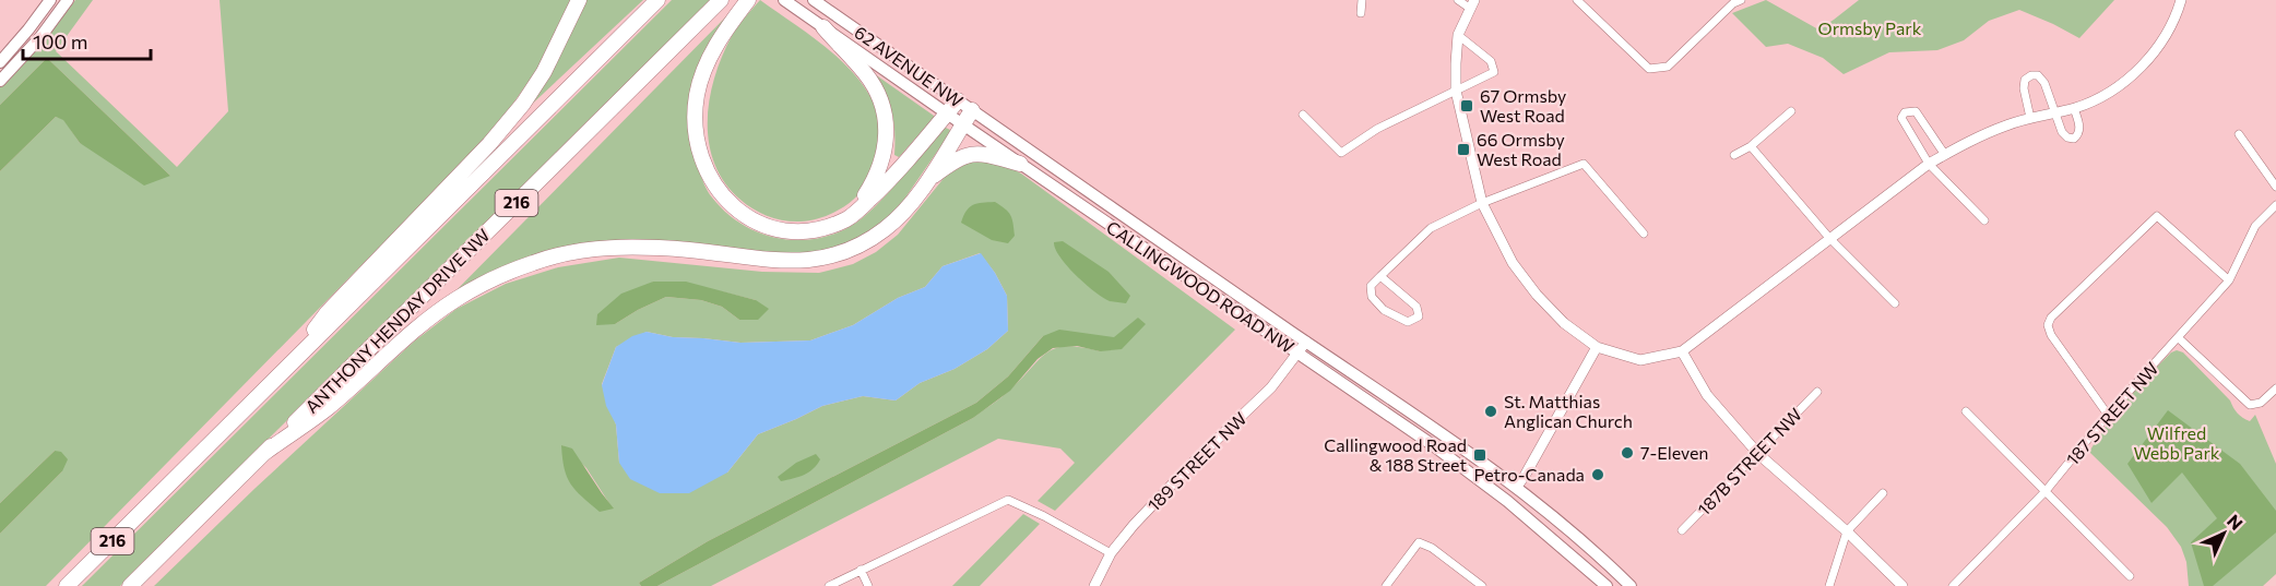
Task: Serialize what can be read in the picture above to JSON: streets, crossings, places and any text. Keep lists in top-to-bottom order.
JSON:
{
  "streets": {
    "highway": ["216", "ANTHONY HENDAY DRIVE NW"],
    "main road": ["62 AVENUE NW", "CALLINGWOOD ROAD NW"],
    "street": ["187 STREET NW", "189 STREET NW", "187B STREET NW"]
  },
  "crossings": [
    ["62 AVENUE NW", "CALLINGWOOD ROAD NW"],
    ["CALLINGWOOD ROAD NW", "189 STREET NW"]
  ],
  "parks": ["Ormsby Park", "Wilfred Webb Park"],
  "places": {
    "transit": ["67 Ormsby West Road", "66 Ormsby West Road", "Callingwood Road & 188 Street"],
    "other": ["St. Matthias Anglican Church", "7-Eleven", "Petro-Canada"]
  },
  "scale_bar": "100 m",
  "north": "top right"
}
